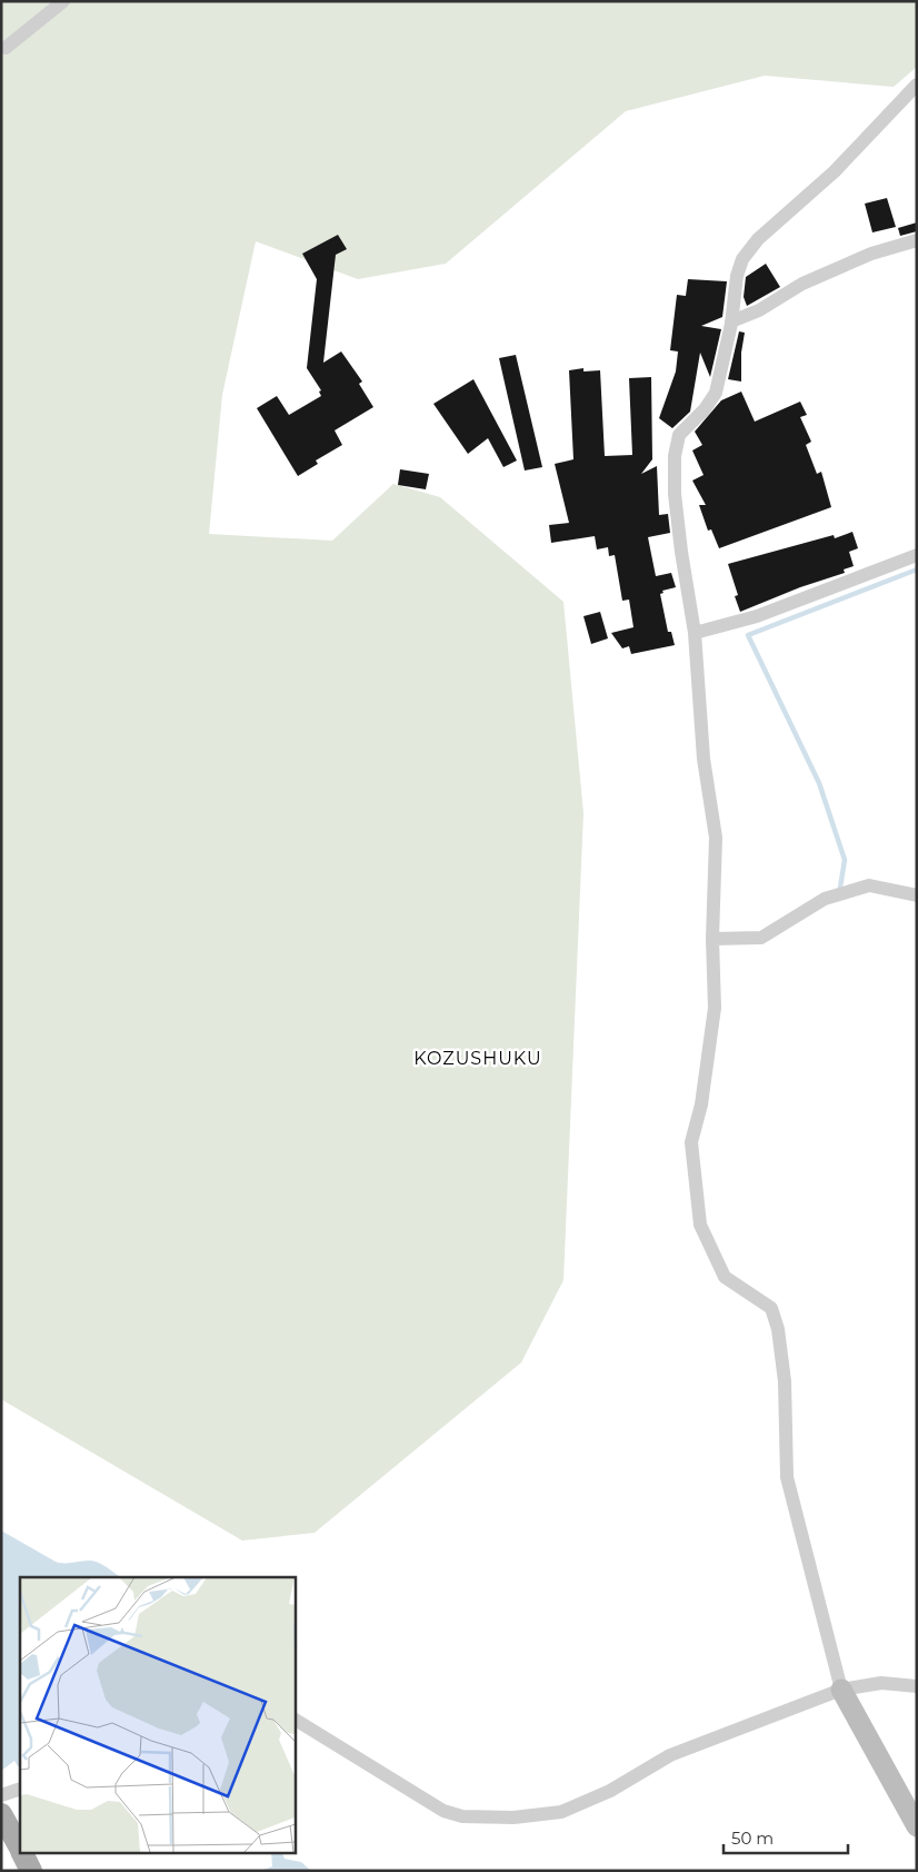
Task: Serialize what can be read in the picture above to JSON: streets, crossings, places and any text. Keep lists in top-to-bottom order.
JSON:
{
  "districts": ["KOZUSHUKU"],
  "scale_bar": "50 m"
}
